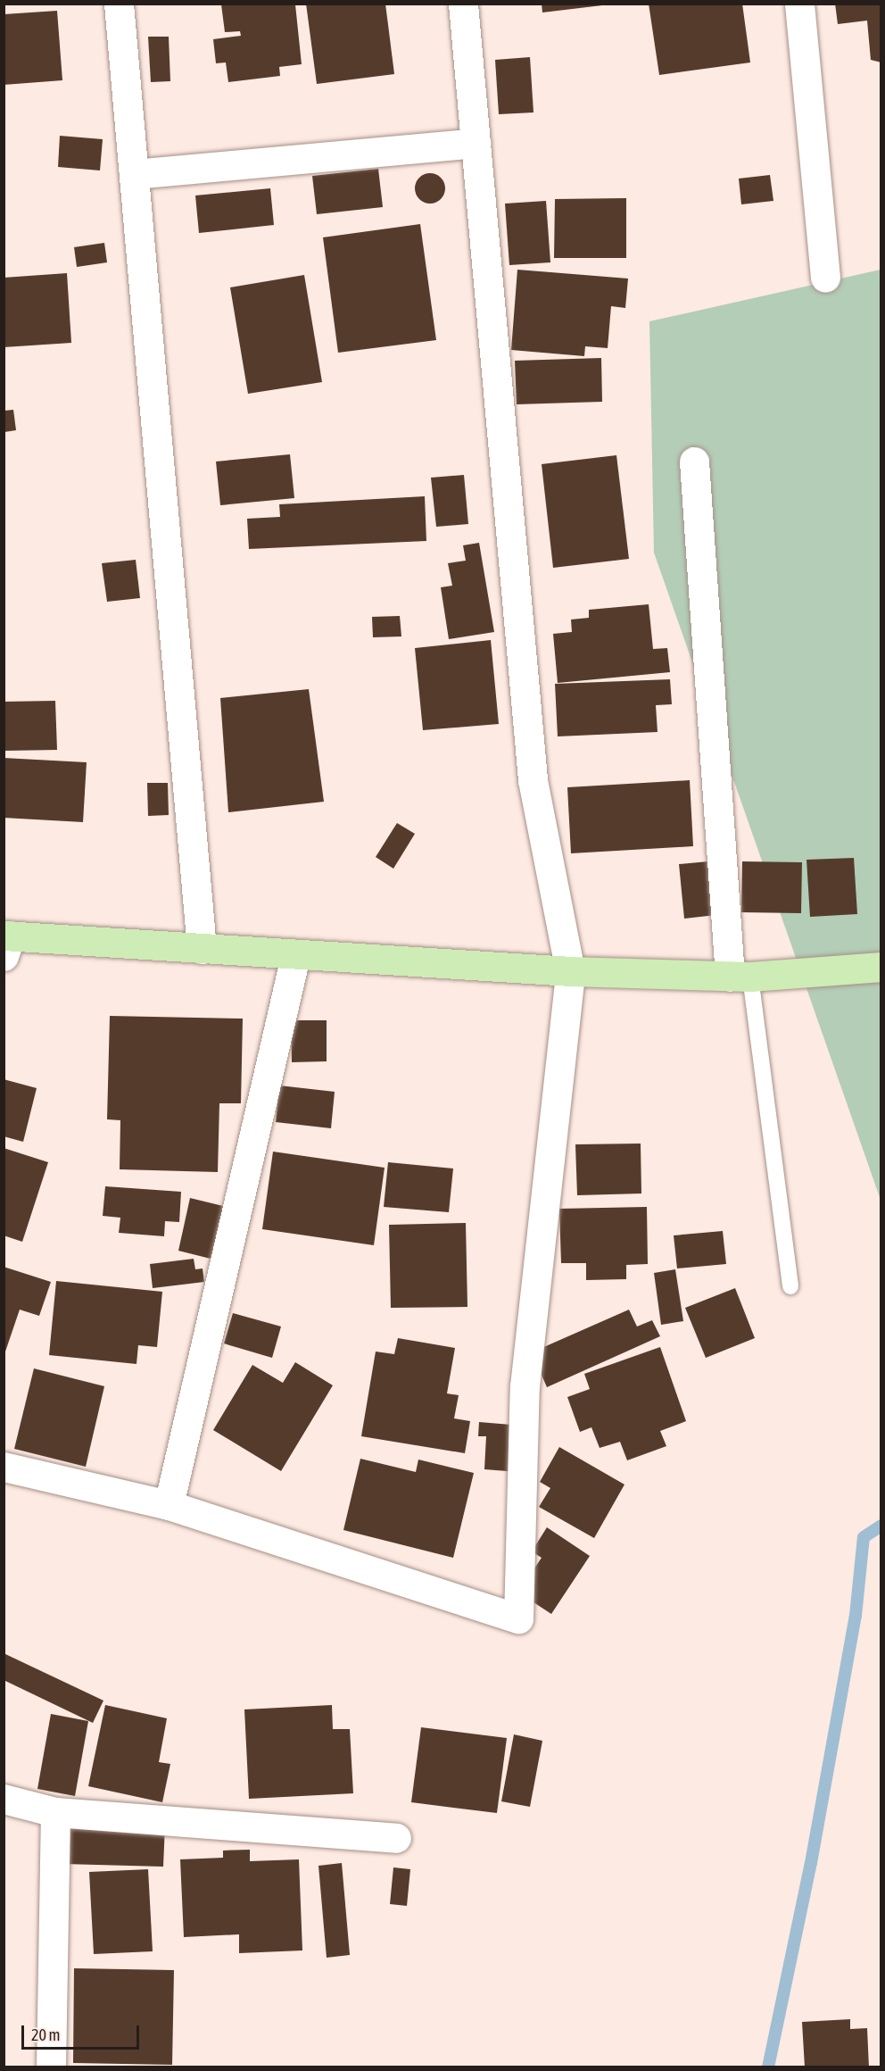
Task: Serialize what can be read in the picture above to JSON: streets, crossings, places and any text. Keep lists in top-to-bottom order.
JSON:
{
  "scale_bar": "20 m"
}
